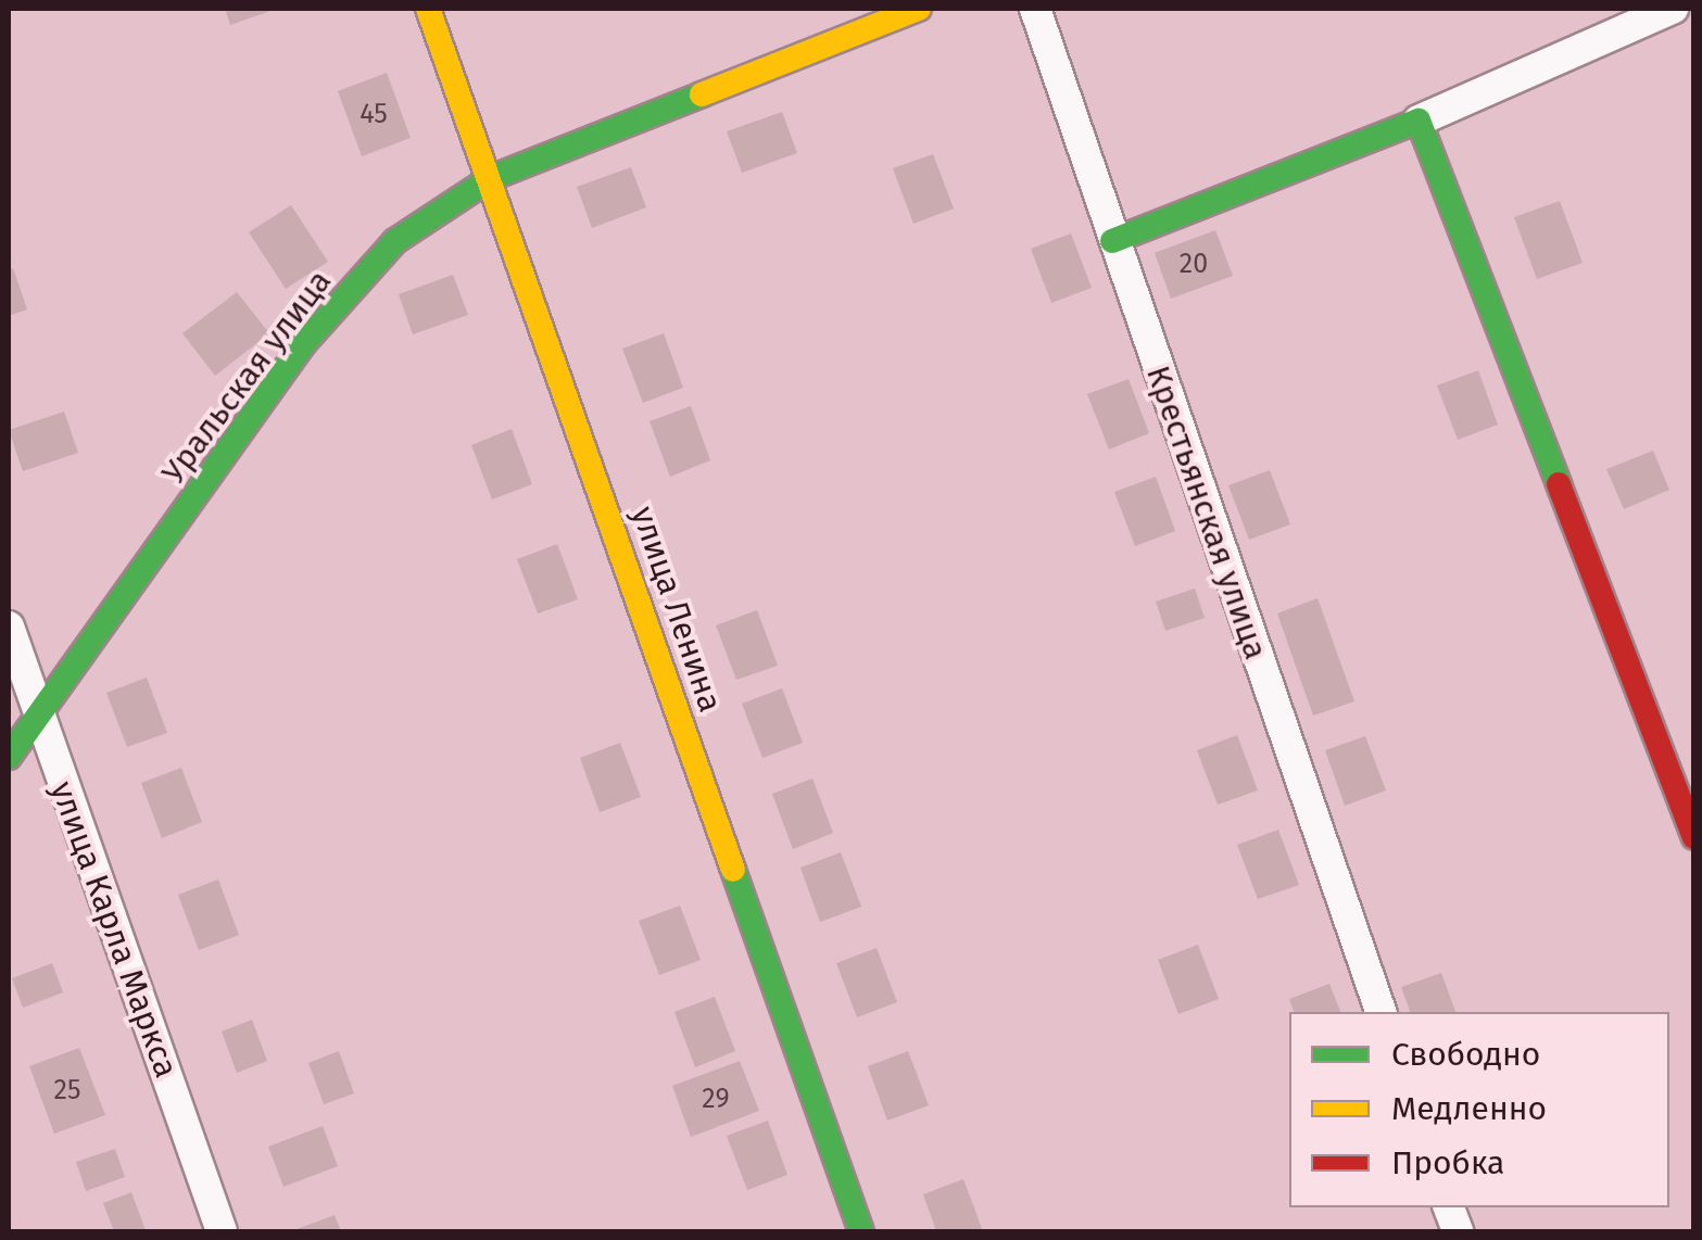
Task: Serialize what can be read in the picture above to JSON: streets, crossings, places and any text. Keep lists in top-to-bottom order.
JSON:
{
  "streets": {
    "street": [
      "Уральская улица",
      "Крестьянская улица",
      "улица Ленина",
      "улица Карла Маркса"
    ]
  },
  "crossings": [
    ["Уральская улица", "улица Ленина"],
    ["Уральская улица", "улица Карла Маркса"]
  ],
  "house_numbers": [
    "45",
    "20",
    "25",
    "29"
  ],
  "legend": ["Свободно", "Медленно", "Пробка"]
}
